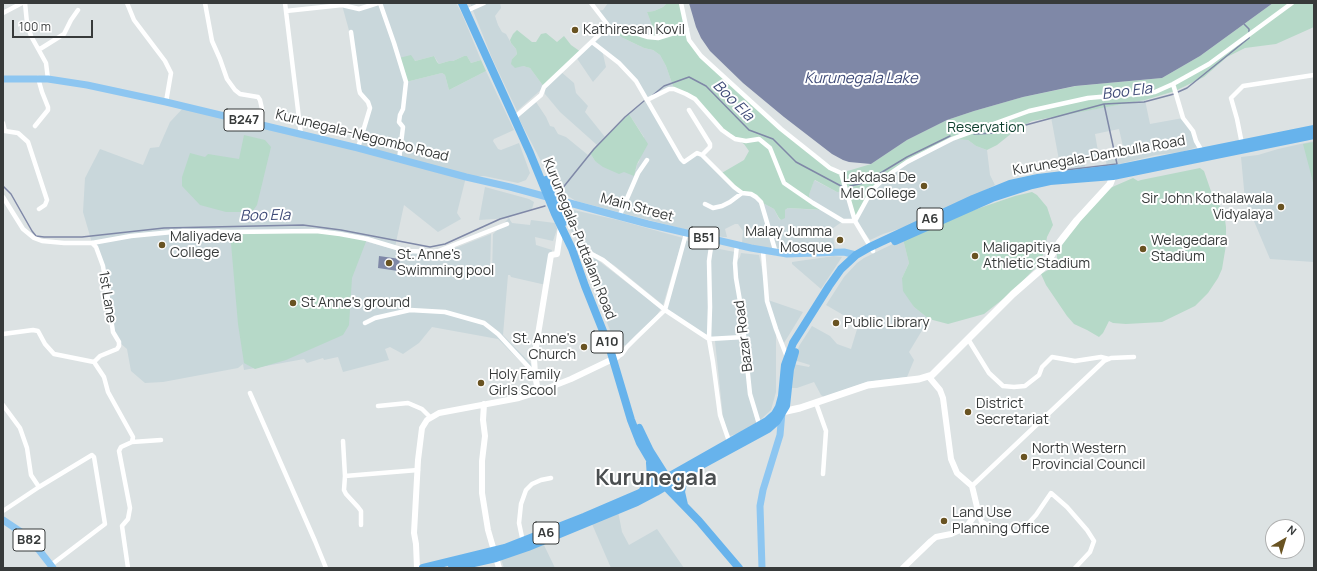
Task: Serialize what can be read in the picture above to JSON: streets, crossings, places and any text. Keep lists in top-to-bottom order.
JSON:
{
  "streets": {
    "highway": [
      "Kurunegala-Dambulla Road",
      "A6",
      "Kurunegala-Puttalam Road",
      "A10"
    ],
    "main road": [
      "B247",
      "Kurunegala-Negombo Road",
      "Main Street",
      "B51",
      "B82"
    ],
    "street": ["1st Lane", "Bazar Road"]
  },
  "crossings": [
    ["Kurunegala-Negombo Road", "Main Street"],
    ["Kurunegala-Negombo Road", "Kurunegala-Puttalam Road"],
    ["Kurunegala-Dambulla Road", "Main Street"],
    ["Kurunegala-Dambulla Road", "A6"],
    ["Kurunegala-Dambulla Road", "Kurunegala-Puttalam Road"],
    ["Kurunegala-Dambulla Road", "Bazar Road"],
    ["Kurunegala-Dambulla Road", "A10"],
    ["Main Street", "Kurunegala-Puttalam Road"],
    ["Main Street", "Bazar Road"],
    ["A6", "Kurunegala-Puttalam Road"],
    ["A6", "A10"],
    ["Kurunegala-Puttalam Road", "A10"]
  ],
  "districts": ["Kurunegala"],
  "water": ["Kurunegala Lake", "Boo Ela"],
  "parks": ["Reservation"],
  "places": [
    "Kathiresan Kovil",
    "Lakdasa De Mel College",
    "Sir John Kothalawala Vidyalaya",
    "Malay Jumma Mosque",
    "Maliyadeva College",
    "Welagedara Stadium",
    "Maligapitiya Athletic Stadium",
    "St. Anne's Swimming pool",
    "St Anne's ground",
    "Public Library",
    "St. Anne's Church",
    "Holy Family Girls Scool",
    "District Secretariat",
    "North Western Provincial Council",
    "Land Use Planning Office"
  ],
  "scale_bar": "100 m",
  "north": "top right"
}
